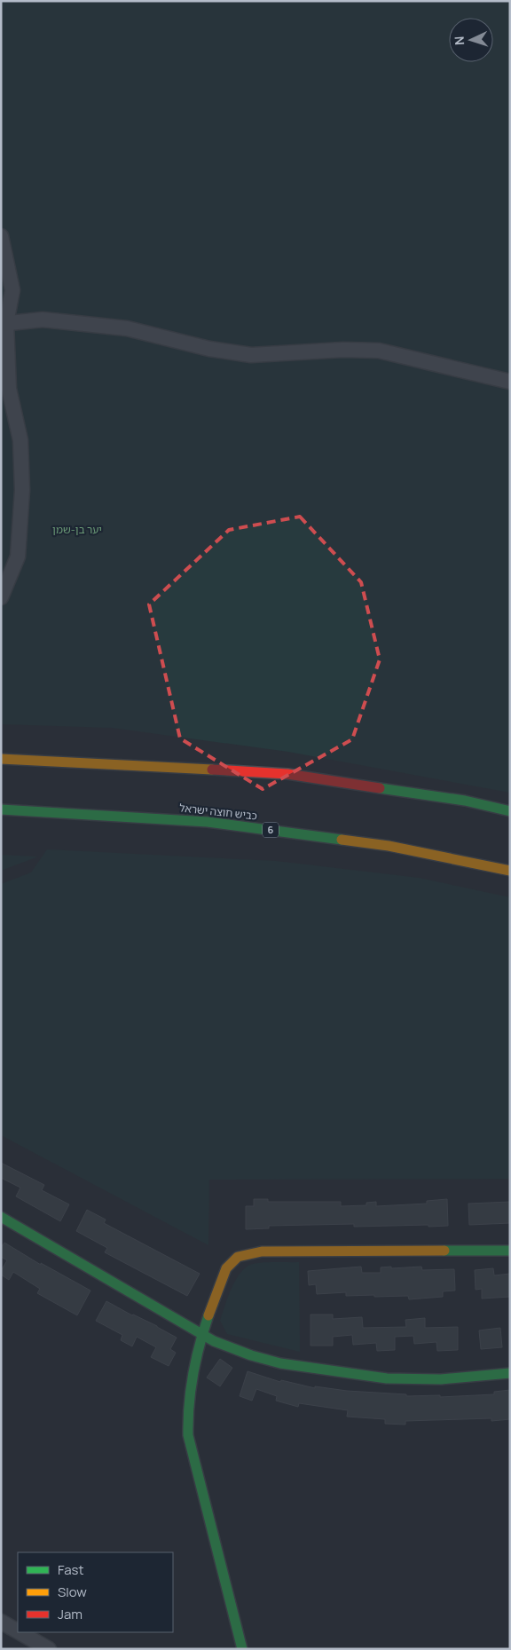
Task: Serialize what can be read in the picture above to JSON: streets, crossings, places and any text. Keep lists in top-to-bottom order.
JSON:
{
  "streets": {
    "main road": ["כביש חוצה ישראל", "6"]
  },
  "parks": ["יער בן-שמן"],
  "legend": ["Fast", "Slow", "Jam"],
  "north": "left"
}
